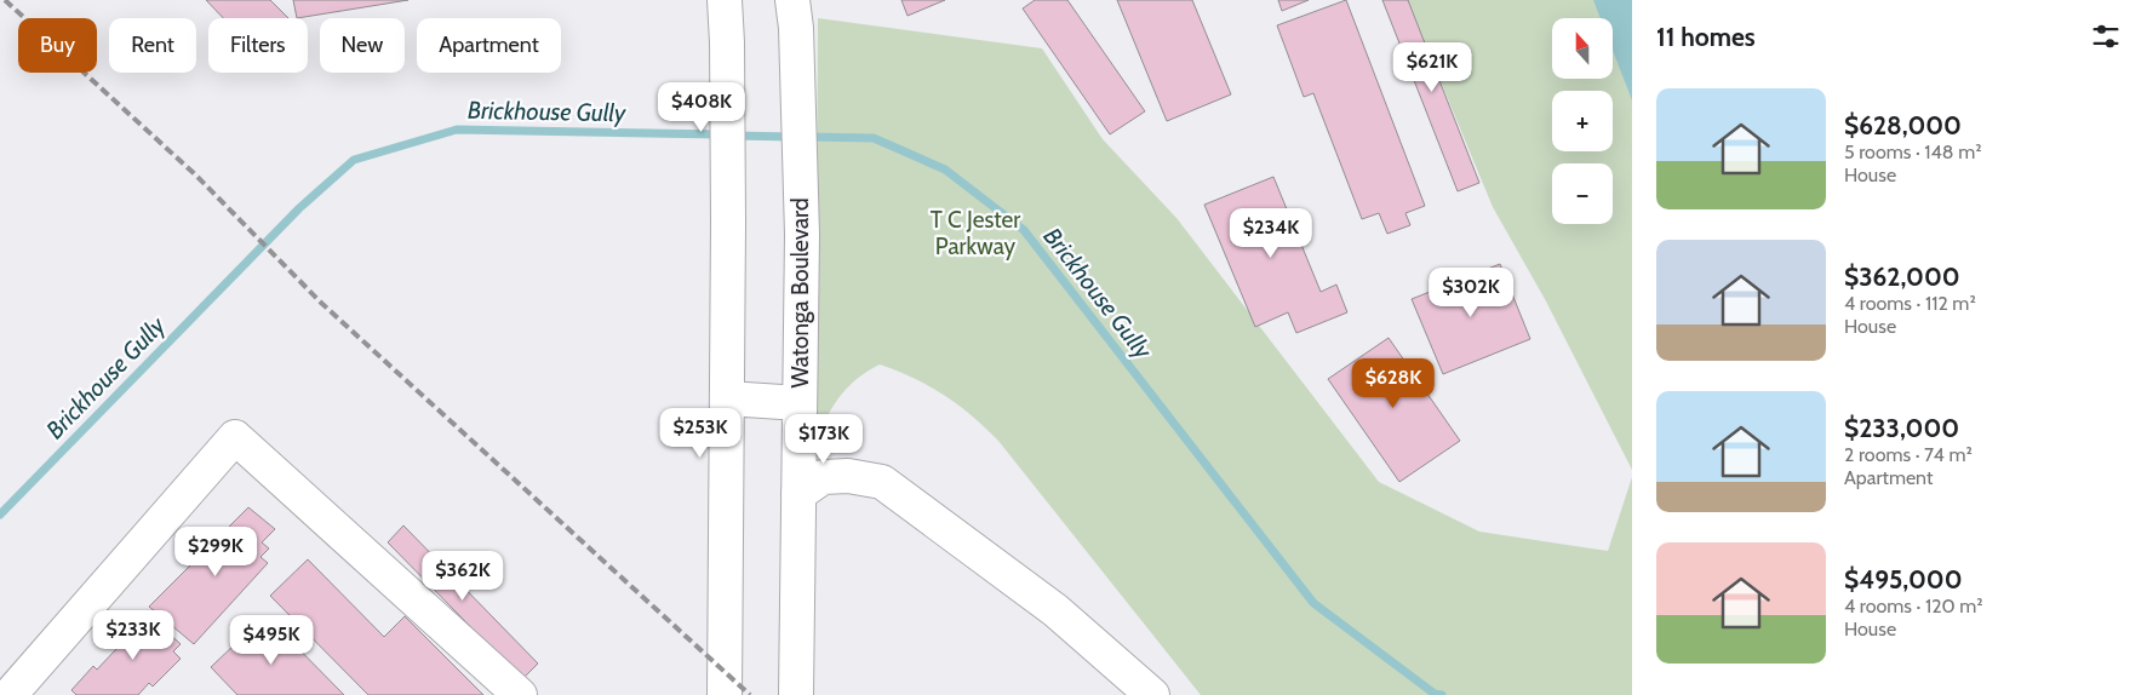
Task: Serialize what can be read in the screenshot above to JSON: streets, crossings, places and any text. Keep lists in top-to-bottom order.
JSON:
{
  "streets": {
    "main road": ["Watonga Boulevard"]
  },
  "water": ["Brickhouse Gully"],
  "parks": ["T C Jester Parkway"],
  "north": "top",
  "page": {
    "heading": "11 homes",
    "map_buttons": ["+", "−"],
    "chip": [
      "Buy",
      "Rent",
      "Filters",
      "New",
      "Apartment"
    ],
    "price": [
      "$621K",
      "$408K",
      "$234K",
      "$302K",
      "$628K",
      "$253K",
      "$173K",
      "$299K",
      "$362K",
      "$233K",
      "$495K"
    ],
    "list": [
      {
        "name": "$628,000",
        "note": "5 rooms · 148 m² · House"
      },
      {
        "name": "$362,000",
        "note": "4 rooms · 112 m² · House"
      },
      {
        "name": "$233,000",
        "note": "2 rooms · 74 m² · Apartment"
      },
      {
        "name": "$495,000",
        "note": "4 rooms · 120 m² · House"
      }
    ]
  }
}
